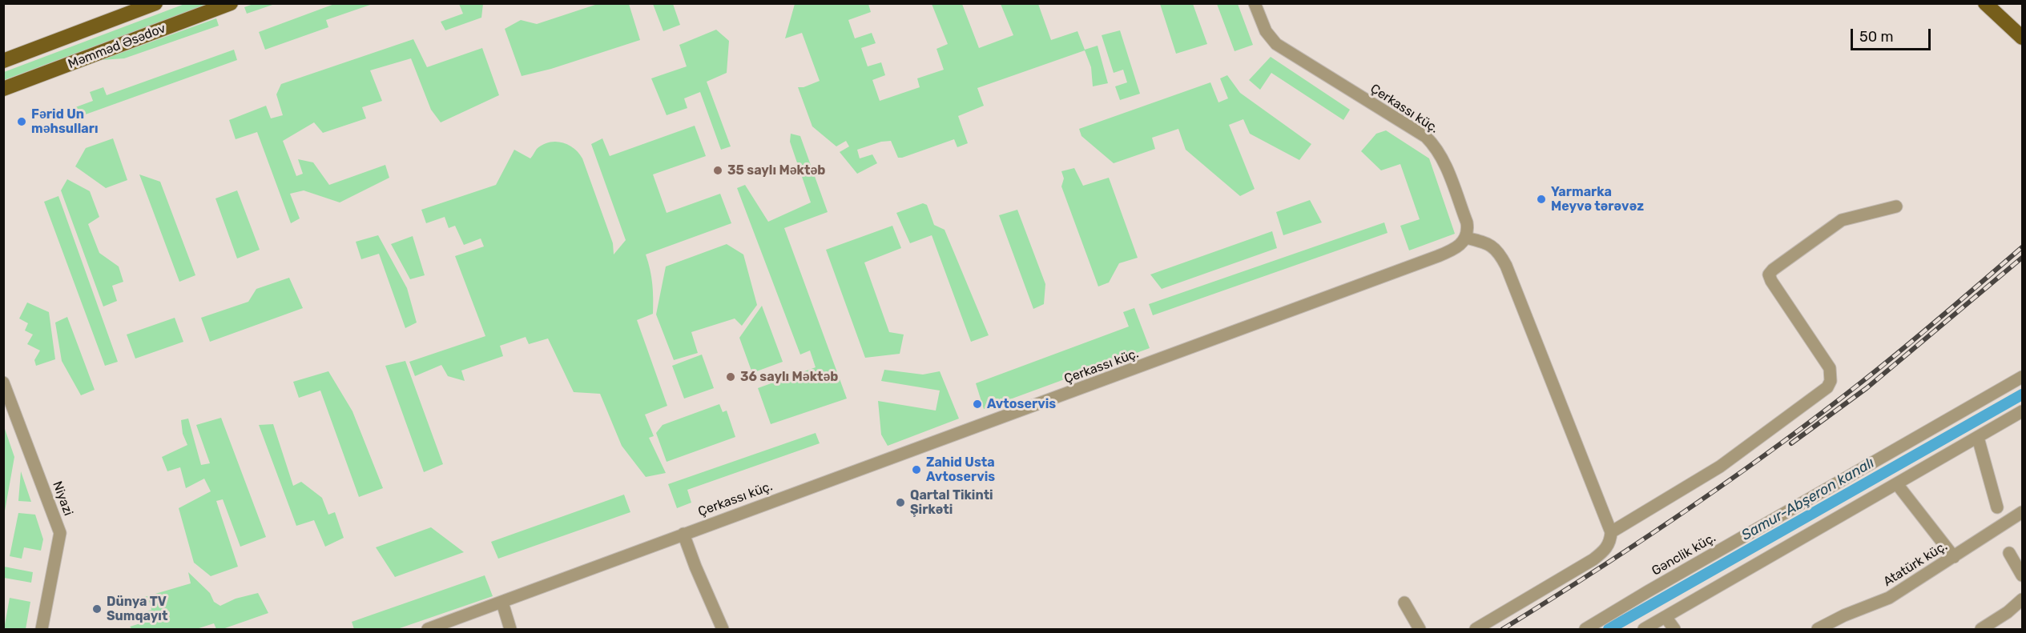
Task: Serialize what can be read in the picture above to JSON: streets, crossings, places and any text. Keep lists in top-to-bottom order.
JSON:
{
  "streets": {
    "main road": ["Məmməd Əsədov"],
    "street": [
      "Çerkassı küç.",
      "Niyazi",
      "Gənclik küç.",
      "Atatürk küç."
    ]
  },
  "water": ["Samur-Abşeron kanalı"],
  "places": [
    "Fərid Un məhsulları",
    "35 saylı Məktəb",
    "Yarmarka Meyvә tәrәvәz",
    "36 saylı Məktəb",
    "Avtoservis",
    "Zahid Usta Avtoservis",
    "Qartal Tikinti Şirkәti",
    "Dünya TV Sumqayıt"
  ],
  "scale_bar": "50 m"
}
